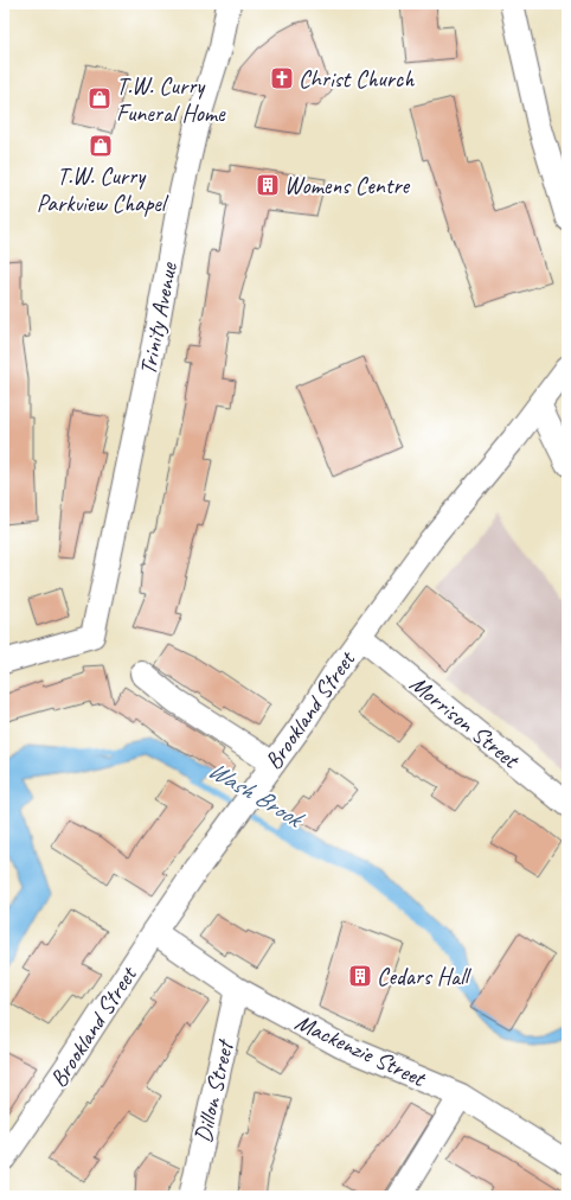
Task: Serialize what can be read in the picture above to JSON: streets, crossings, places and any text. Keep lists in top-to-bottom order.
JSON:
{
  "streets": {
    "street": [
      "Trinity Avenue",
      "Brookland Street",
      "Morrison Street",
      "Mackenzie Street",
      "Dillon Street"
    ]
  },
  "crossings": [
    ["Brookland Street", "Morrison Street"],
    ["Brookland Street", "Mackenzie Street"],
    ["Mackenzie Street", "Dillon Street"]
  ],
  "water": ["Wash Brook"],
  "places": {
    "church": ["Christ Church"],
    "shop": ["T.W. Curry Funeral Home", "T.W. Curry Parkview Chapel"],
    "building": ["Womens Centre", "Cedars Hall"]
  }
}
